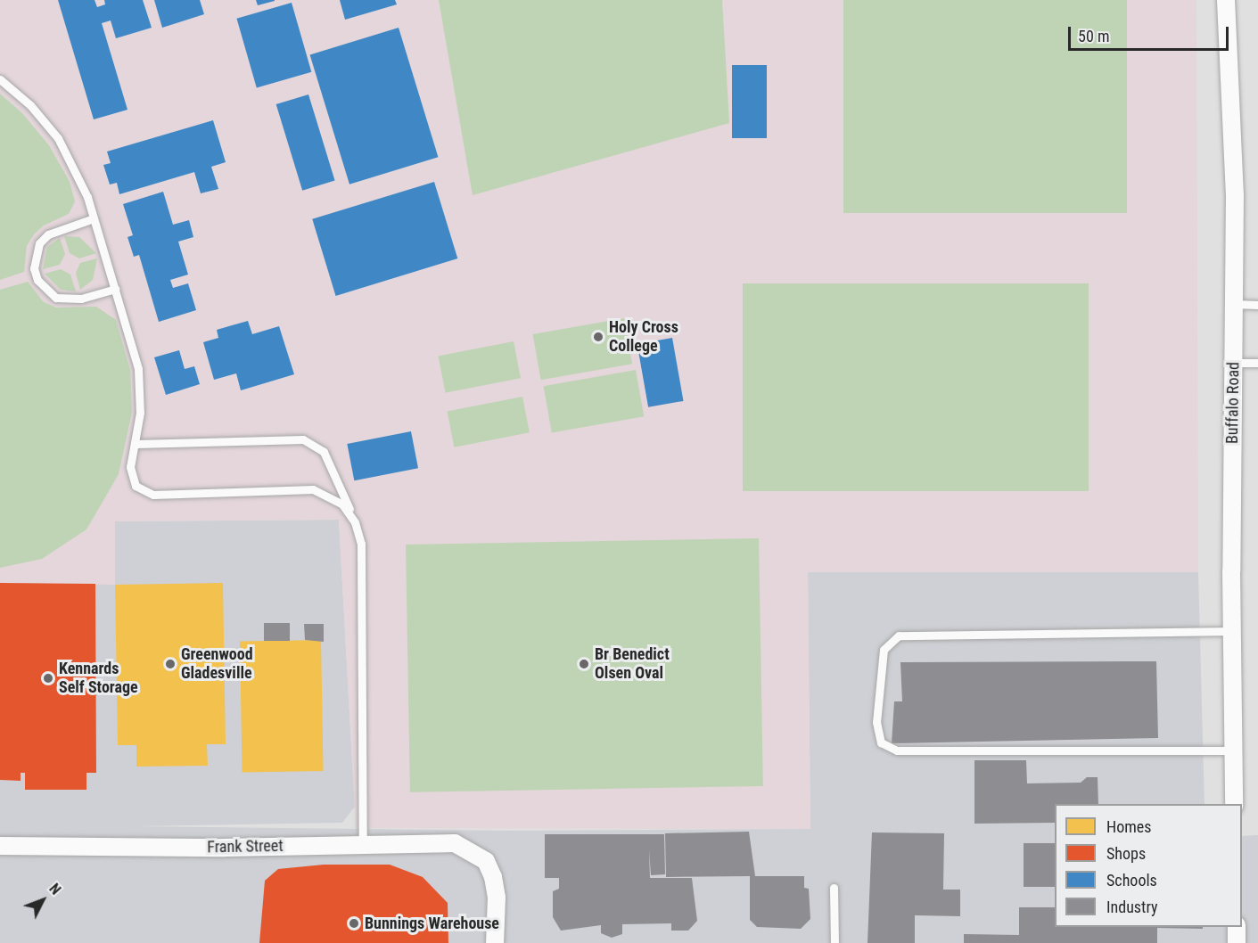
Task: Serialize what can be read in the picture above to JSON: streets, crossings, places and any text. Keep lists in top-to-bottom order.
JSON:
{
  "streets": {
    "street": ["Buffalo Road", "Frank Street"]
  },
  "places": [
    "Holy Cross College",
    "Greenwood Gladesville",
    "Br Benedict Olsen Oval",
    "Kennards Self Storage",
    "Bunnings Warehouse"
  ],
  "legend": [
    "Homes",
    "Shops",
    "Schools",
    "Industry"
  ],
  "scale_bar": "50 m",
  "north": "top right"
}
